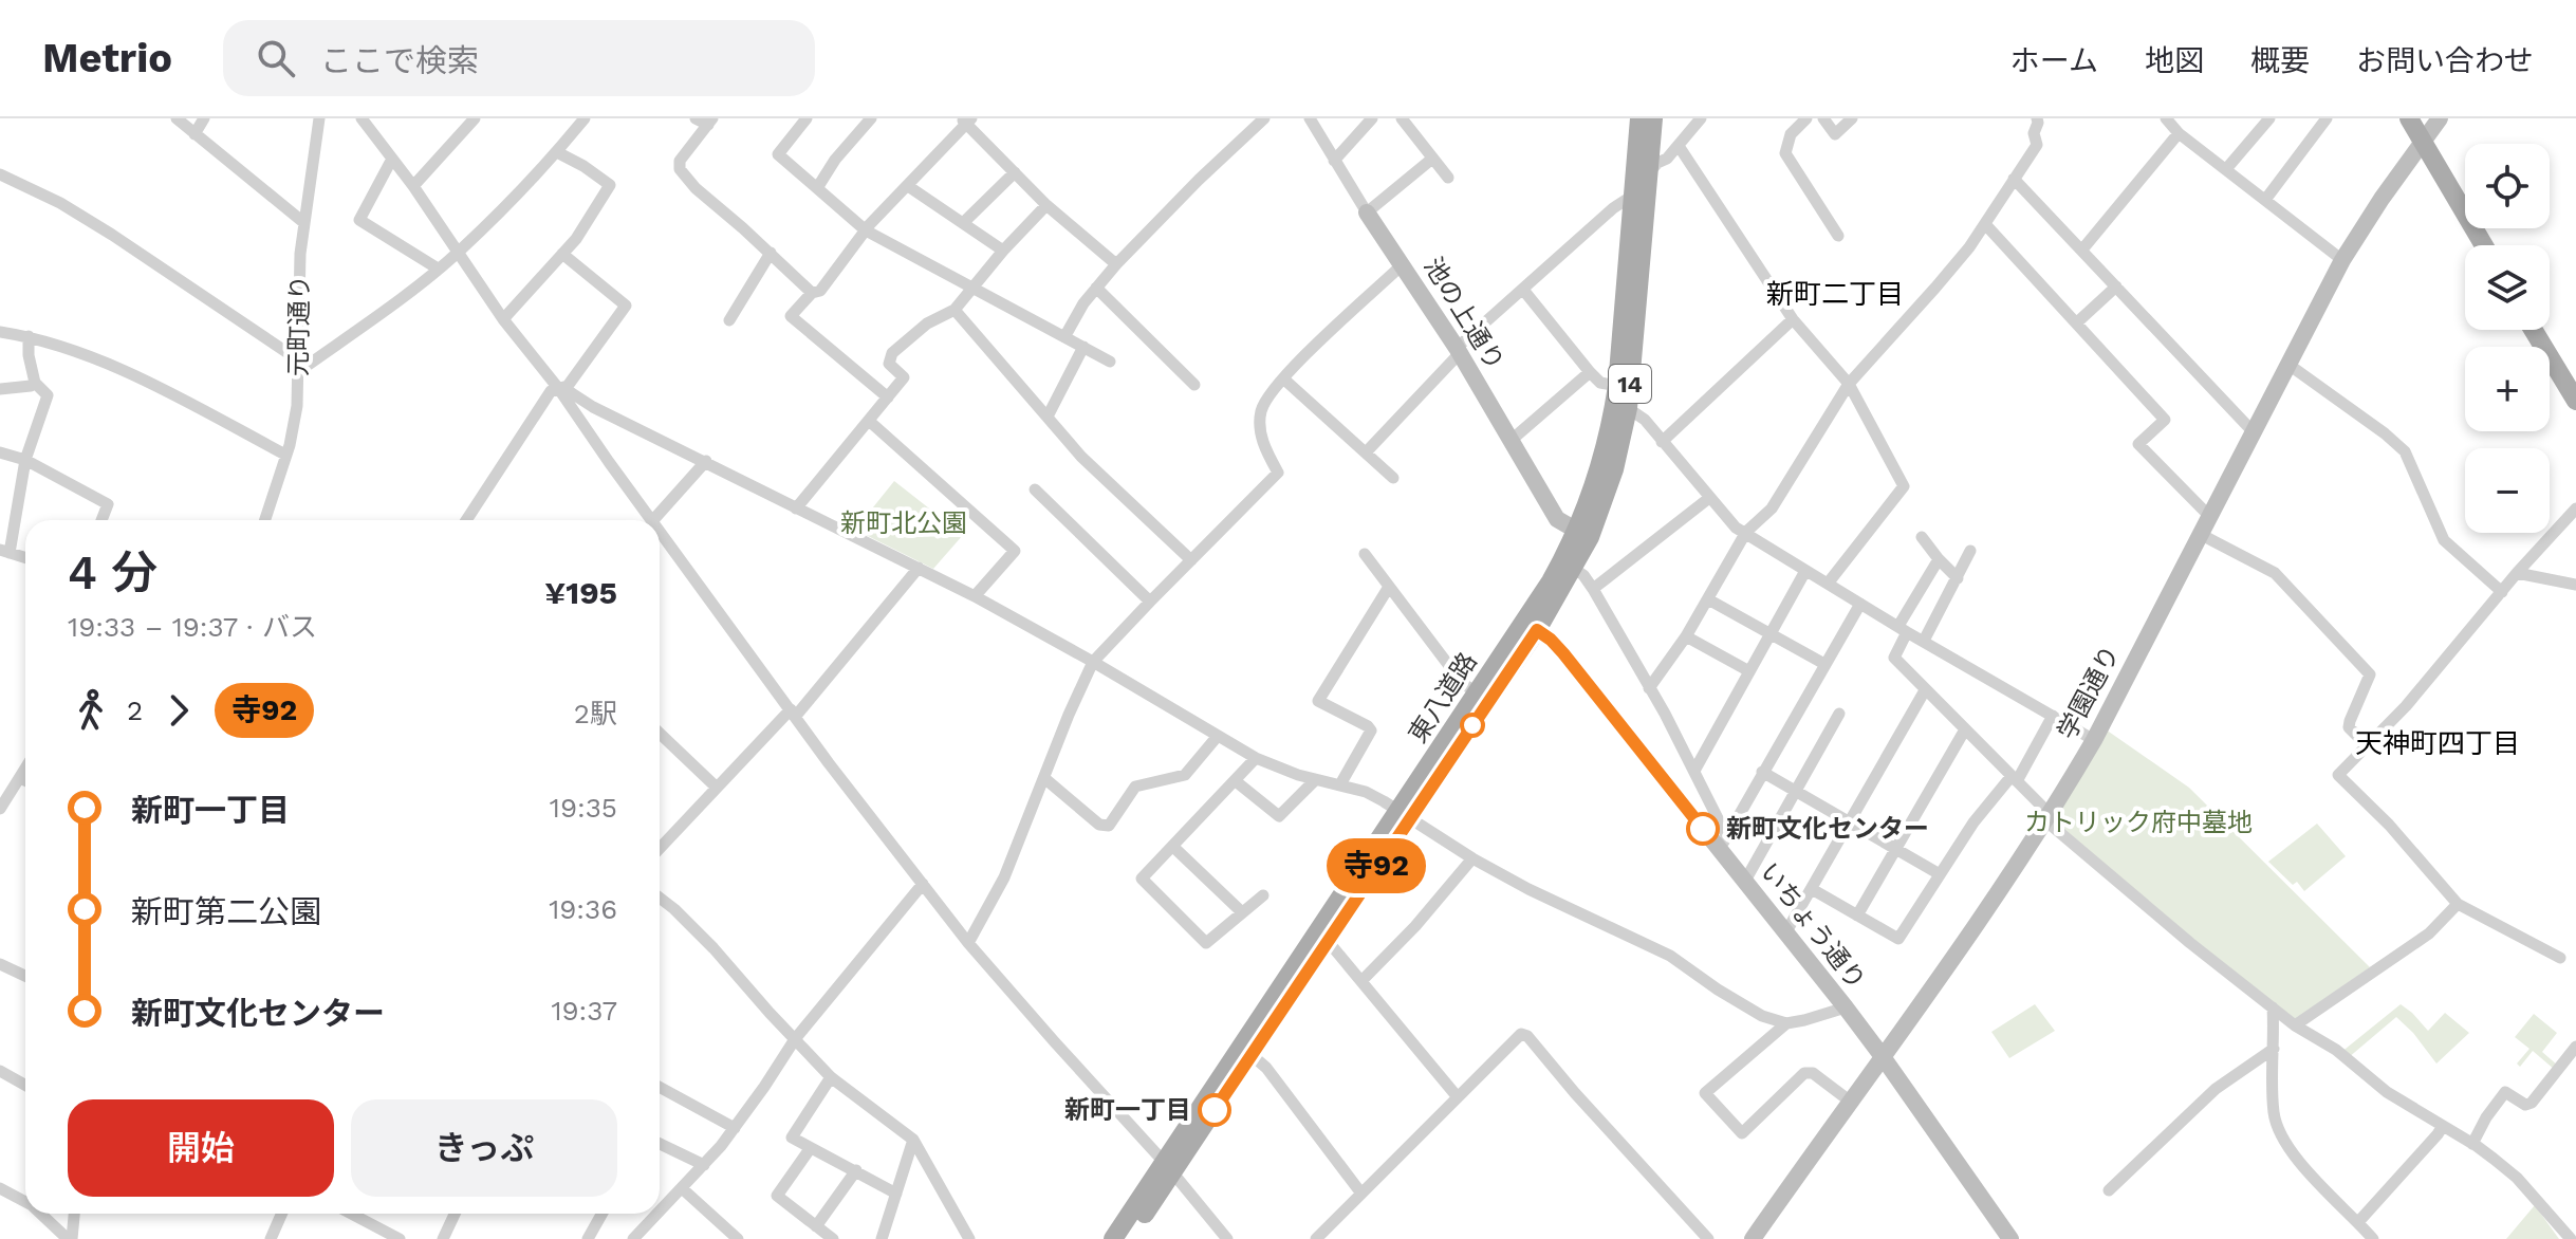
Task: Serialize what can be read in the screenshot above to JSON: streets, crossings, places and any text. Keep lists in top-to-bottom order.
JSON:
{
  "streets": {
    "main road": ["14", "東八道路"],
    "street": [
      "池の上通り",
      "元町通り",
      "学園通り",
      "いちょう通り"
    ]
  },
  "crossings": [
    ["池の上通り", "東八道路"],
    ["学園通り", "いちょう通り"],
    ["東八道路", "いちょう通り"]
  ],
  "districts": ["新町二丁目", "天神町四丁目"],
  "parks": ["新町北公園", "カトリック府中墓地"],
  "places": ["新町文化センター", "新町一丁目"],
  "lines": ["bus line 寺92"],
  "page": {
    "header": "Metrio",
    "search": "ここで検索",
    "nav": [
      "ホーム",
      "地図",
      "概要",
      "お問い合わせ"
    ],
    "on_map": "寺92",
    "map_buttons": ["+", "−"],
    "heading": ["4 分", "19:33 – 19:37 · バス", "¥195"],
    "legs": ["2", "寺92", "2駅"],
    "list": [
      {
        "name": "新町一丁目",
        "value": "19:35"
      },
      {
        "name": "新町第二公園",
        "value": "19:36"
      },
      {
        "name": "新町文化センター",
        "value": "19:37"
      }
    ],
    "buttons": ["開始", "きっぷ"]
  }
}
